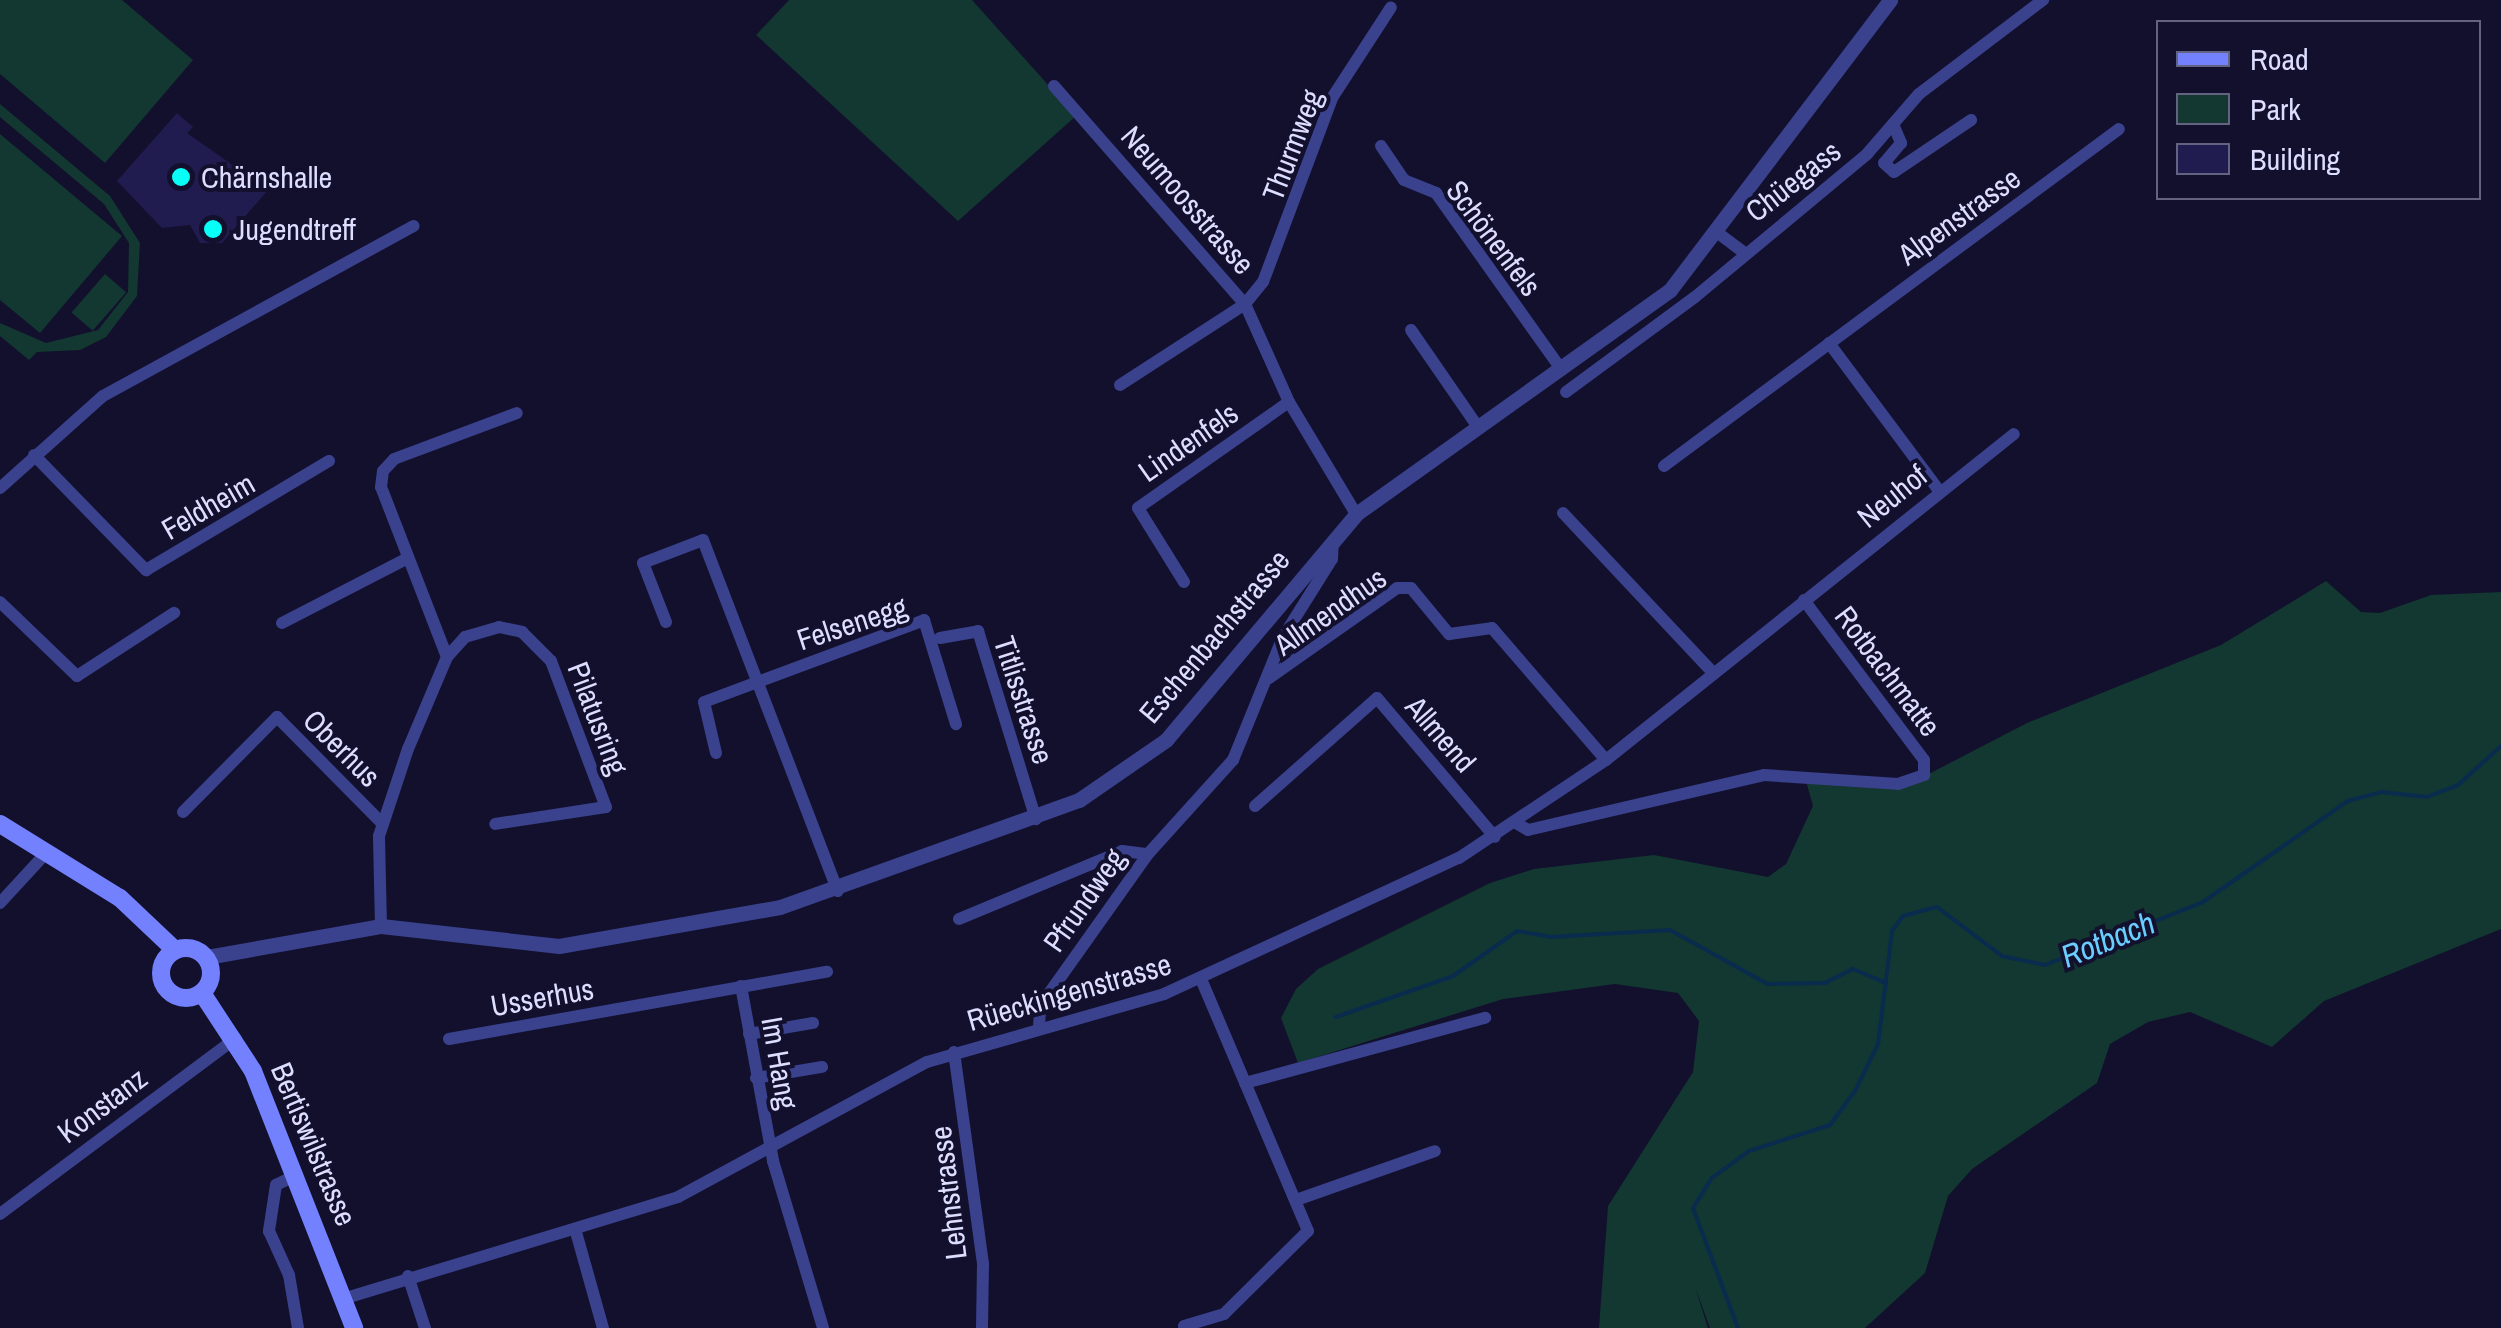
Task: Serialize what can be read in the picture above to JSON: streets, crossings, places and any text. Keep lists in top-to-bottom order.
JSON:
{
  "streets": {
    "main road": ["Bertiswilstrasse"],
    "street": [
      "Thurmweg",
      "Chüegass",
      "Neumoosstrasse",
      "Alpenstrasse",
      "Schönenfels",
      "Lindenfels",
      "Neuhof",
      "Feldheim",
      "Allmendhus",
      "Felsenegg",
      "Eschenbachstrasse",
      "Rotbachmatte",
      "Titlisstrasse",
      "Pilatusring",
      "Allmend",
      "Oberhus",
      "Pfrundweg",
      "Rüeckingenstrasse",
      "Usserhus",
      "Im Hang",
      "Konstanz",
      "Lehnstrasse"
    ]
  },
  "crossings": [
    ["Thurmweg", "Neumoosstrasse"],
    ["Neumoosstrasse", "Lindenfels"],
    ["Neumoosstrasse", "Eschenbachstrasse"],
    ["Schönenfels", "Eschenbachstrasse"],
    ["Neuhof", "Rotbachmatte"],
    ["Neuhof", "Rüeckingenstrasse"],
    ["Allmendhus", "Pfrundweg"],
    ["Allmendhus", "Rüeckingenstrasse"],
    ["Eschenbachstrasse", "Titlisstrasse"],
    ["Eschenbachstrasse", "Pfrundweg"],
    ["Eschenbachstrasse", "Bertiswilstrasse"],
    ["Rotbachmatte", "Rüeckingenstrasse"],
    ["Allmend", "Rüeckingenstrasse"],
    ["Pfrundweg", "Rüeckingenstrasse"],
    ["Rüeckingenstrasse", "Im Hang"],
    ["Rüeckingenstrasse", "Bertiswilstrasse"],
    ["Rüeckingenstrasse", "Lehnstrasse"],
    ["Usserhus", "Im Hang"],
    ["Konstanz", "Bertiswilstrasse"]
  ],
  "water": ["Rotbach"],
  "places": ["Chärnshalle", "Jugendtreff"],
  "legend": ["Road", "Park", "Building"]
}
